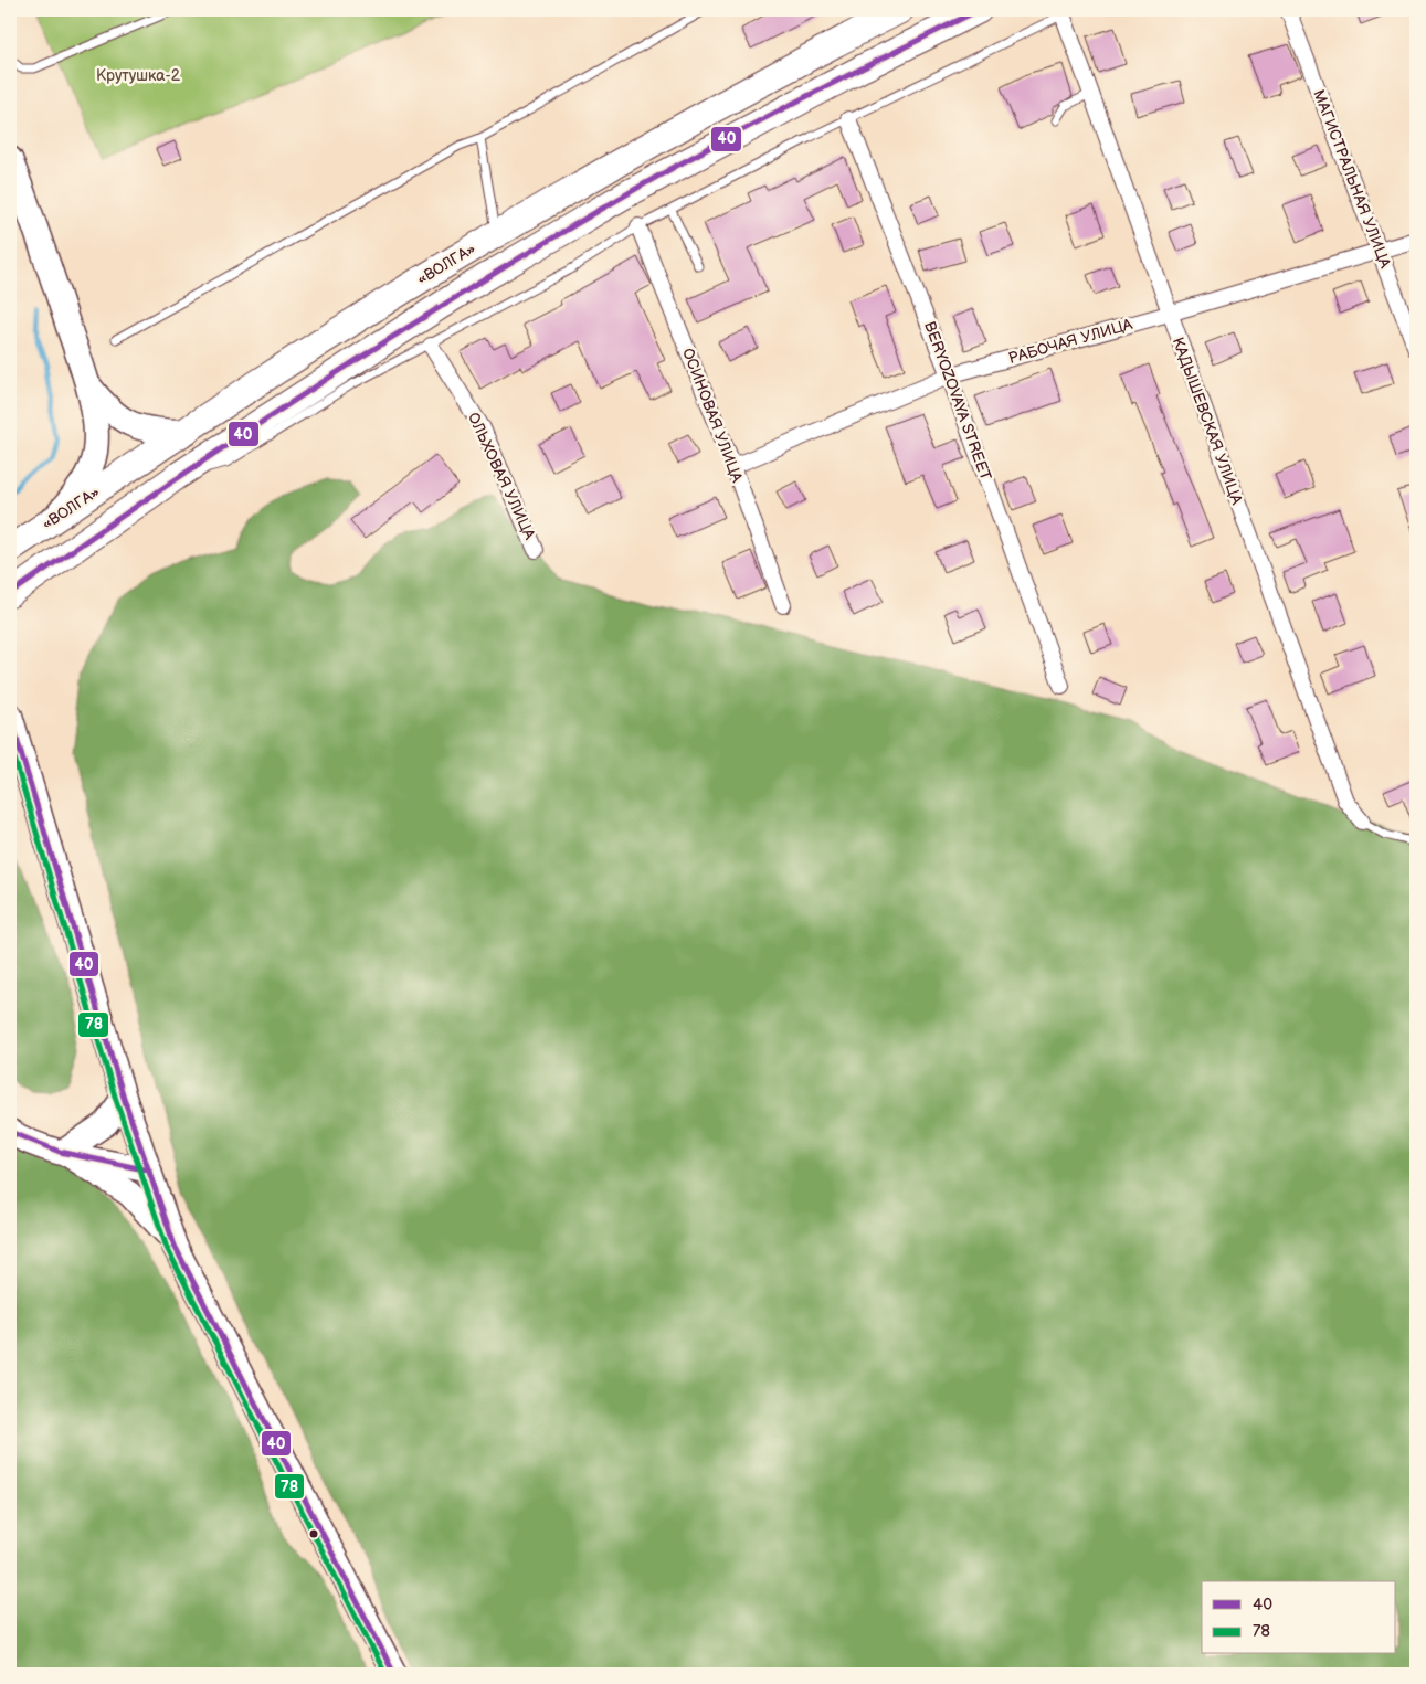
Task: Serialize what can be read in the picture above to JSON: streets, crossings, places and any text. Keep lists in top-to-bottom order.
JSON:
{
  "streets": {
    "highway": ["«ВОЛГА»"],
    "street": [
      "МАГИСТРАЛЬНАЯ УЛИЦА",
      "РАБОЧАЯ УЛИЦА",
      "BERYOZOVAYA STREET",
      "ОСИНОВАЯ УЛИЦА",
      "КАДЫШЕВСКАЯ УЛИЦА",
      "ОЛЬХОВАЯ УЛИЦА"
    ]
  },
  "crossings": [
    ["МАГИСТРАЛЬНАЯ УЛИЦА", "РАБОЧАЯ УЛИЦА"],
    ["РАБОЧАЯ УЛИЦА", "BERYOZOVAYA STREET"],
    ["РАБОЧАЯ УЛИЦА", "ОСИНОВАЯ УЛИЦА"],
    ["РАБОЧАЯ УЛИЦА", "КАДЫШЕВСКАЯ УЛИЦА"]
  ],
  "parks": ["Крутушка-2"],
  "lines": ["transit line 40", "transit line 78"],
  "legend": ["40", "78"]
}
